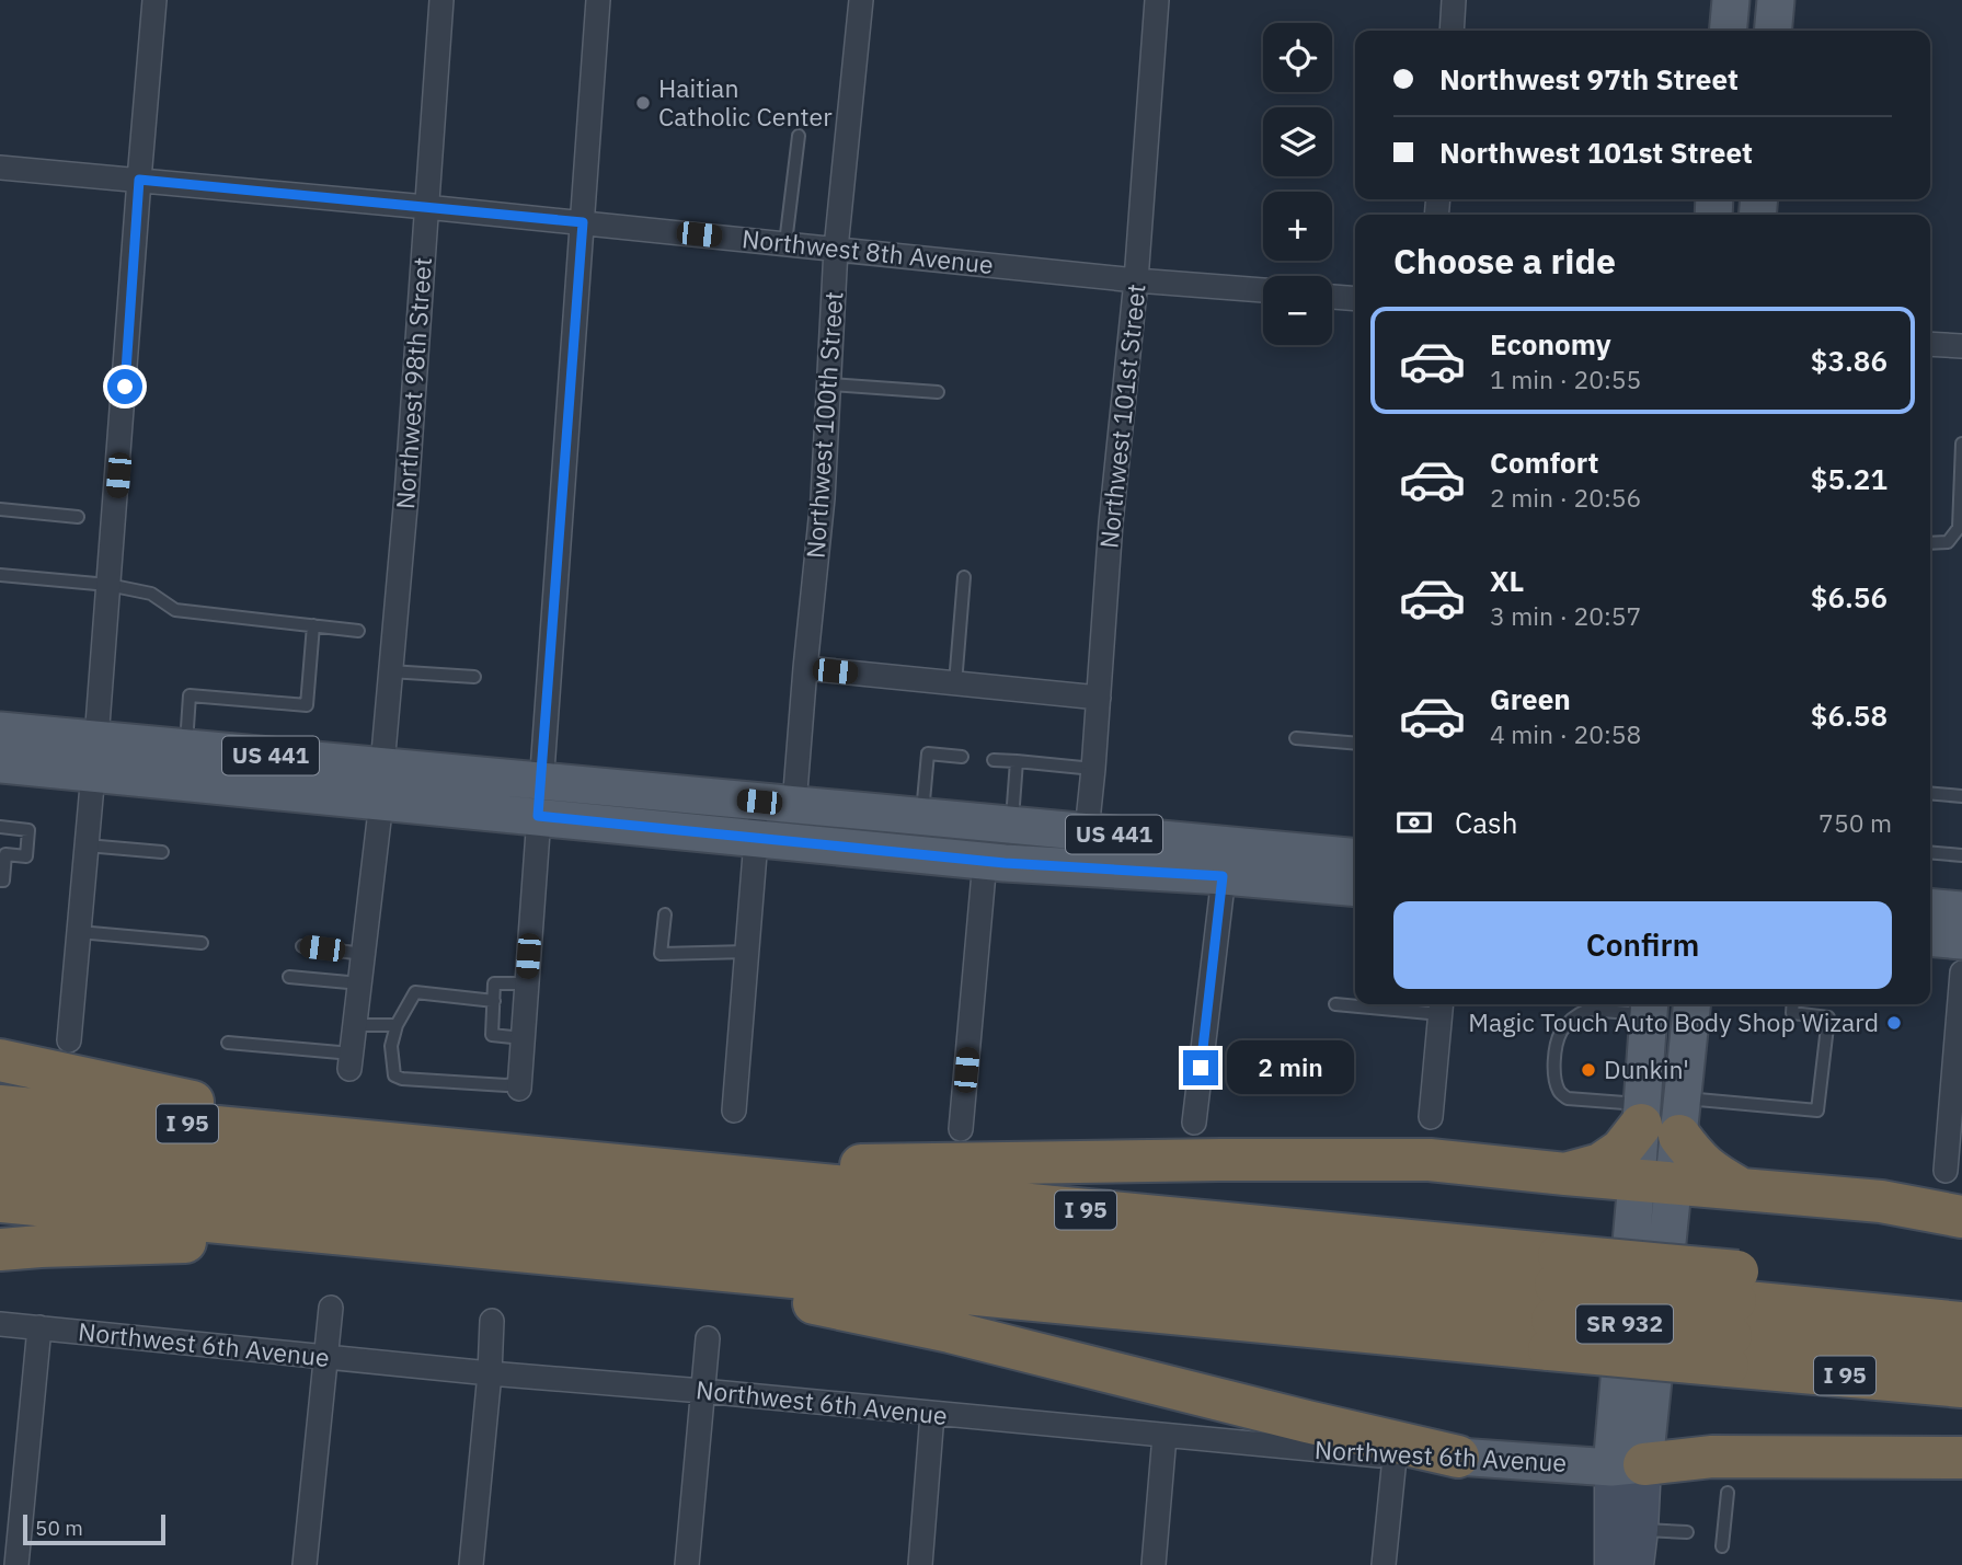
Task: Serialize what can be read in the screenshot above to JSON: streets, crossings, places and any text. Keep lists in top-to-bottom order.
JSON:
{
  "streets": {
    "highway": ["I 95"],
    "main road": ["US 441", "SR 932", "Northwest 6th Avenue"],
    "street": [
      "Northwest 8th Avenue",
      "Northwest 98th Street",
      "Northwest 101st Street",
      "Northwest 100th Street"
    ]
  },
  "crossings": [
    ["Northwest 8th Avenue", "Northwest 98th Street"],
    ["Northwest 8th Avenue", "Northwest 101st Street"],
    ["Northwest 8th Avenue", "Northwest 100th Street"],
    ["Northwest 98th Street", "US 441"],
    ["Northwest 101st Street", "US 441"],
    ["Northwest 100th Street", "US 441"],
    ["SR 932", "Northwest 6th Avenue"]
  ],
  "places": ["Haitian Catholic Center", "Magic Touch Auto Body Shop Wizard", "Dunkin'"],
  "scale_bar": "50 m",
  "page": {
    "map_buttons": ["+", "−"],
    "banner": ["Northwest 97th Street", "Northwest 101st Street"],
    "heading": "Choose a ride",
    "list": [
      {
        "name": "Economy",
        "note": "1 min · 20:55",
        "value": "$3.86"
      },
      {
        "name": "Comfort",
        "note": "2 min · 20:56",
        "value": "$5.21"
      },
      {
        "name": "XL",
        "note": "3 min · 20:57",
        "value": "$6.56"
      },
      {
        "name": "Green",
        "note": "4 min · 20:58",
        "value": "$6.58"
      }
    ],
    "pay": ["Cash", "750 m"],
    "buttons": "Confirm",
    "bubble": "2 min",
    "scale": "50 m"
  }
}
